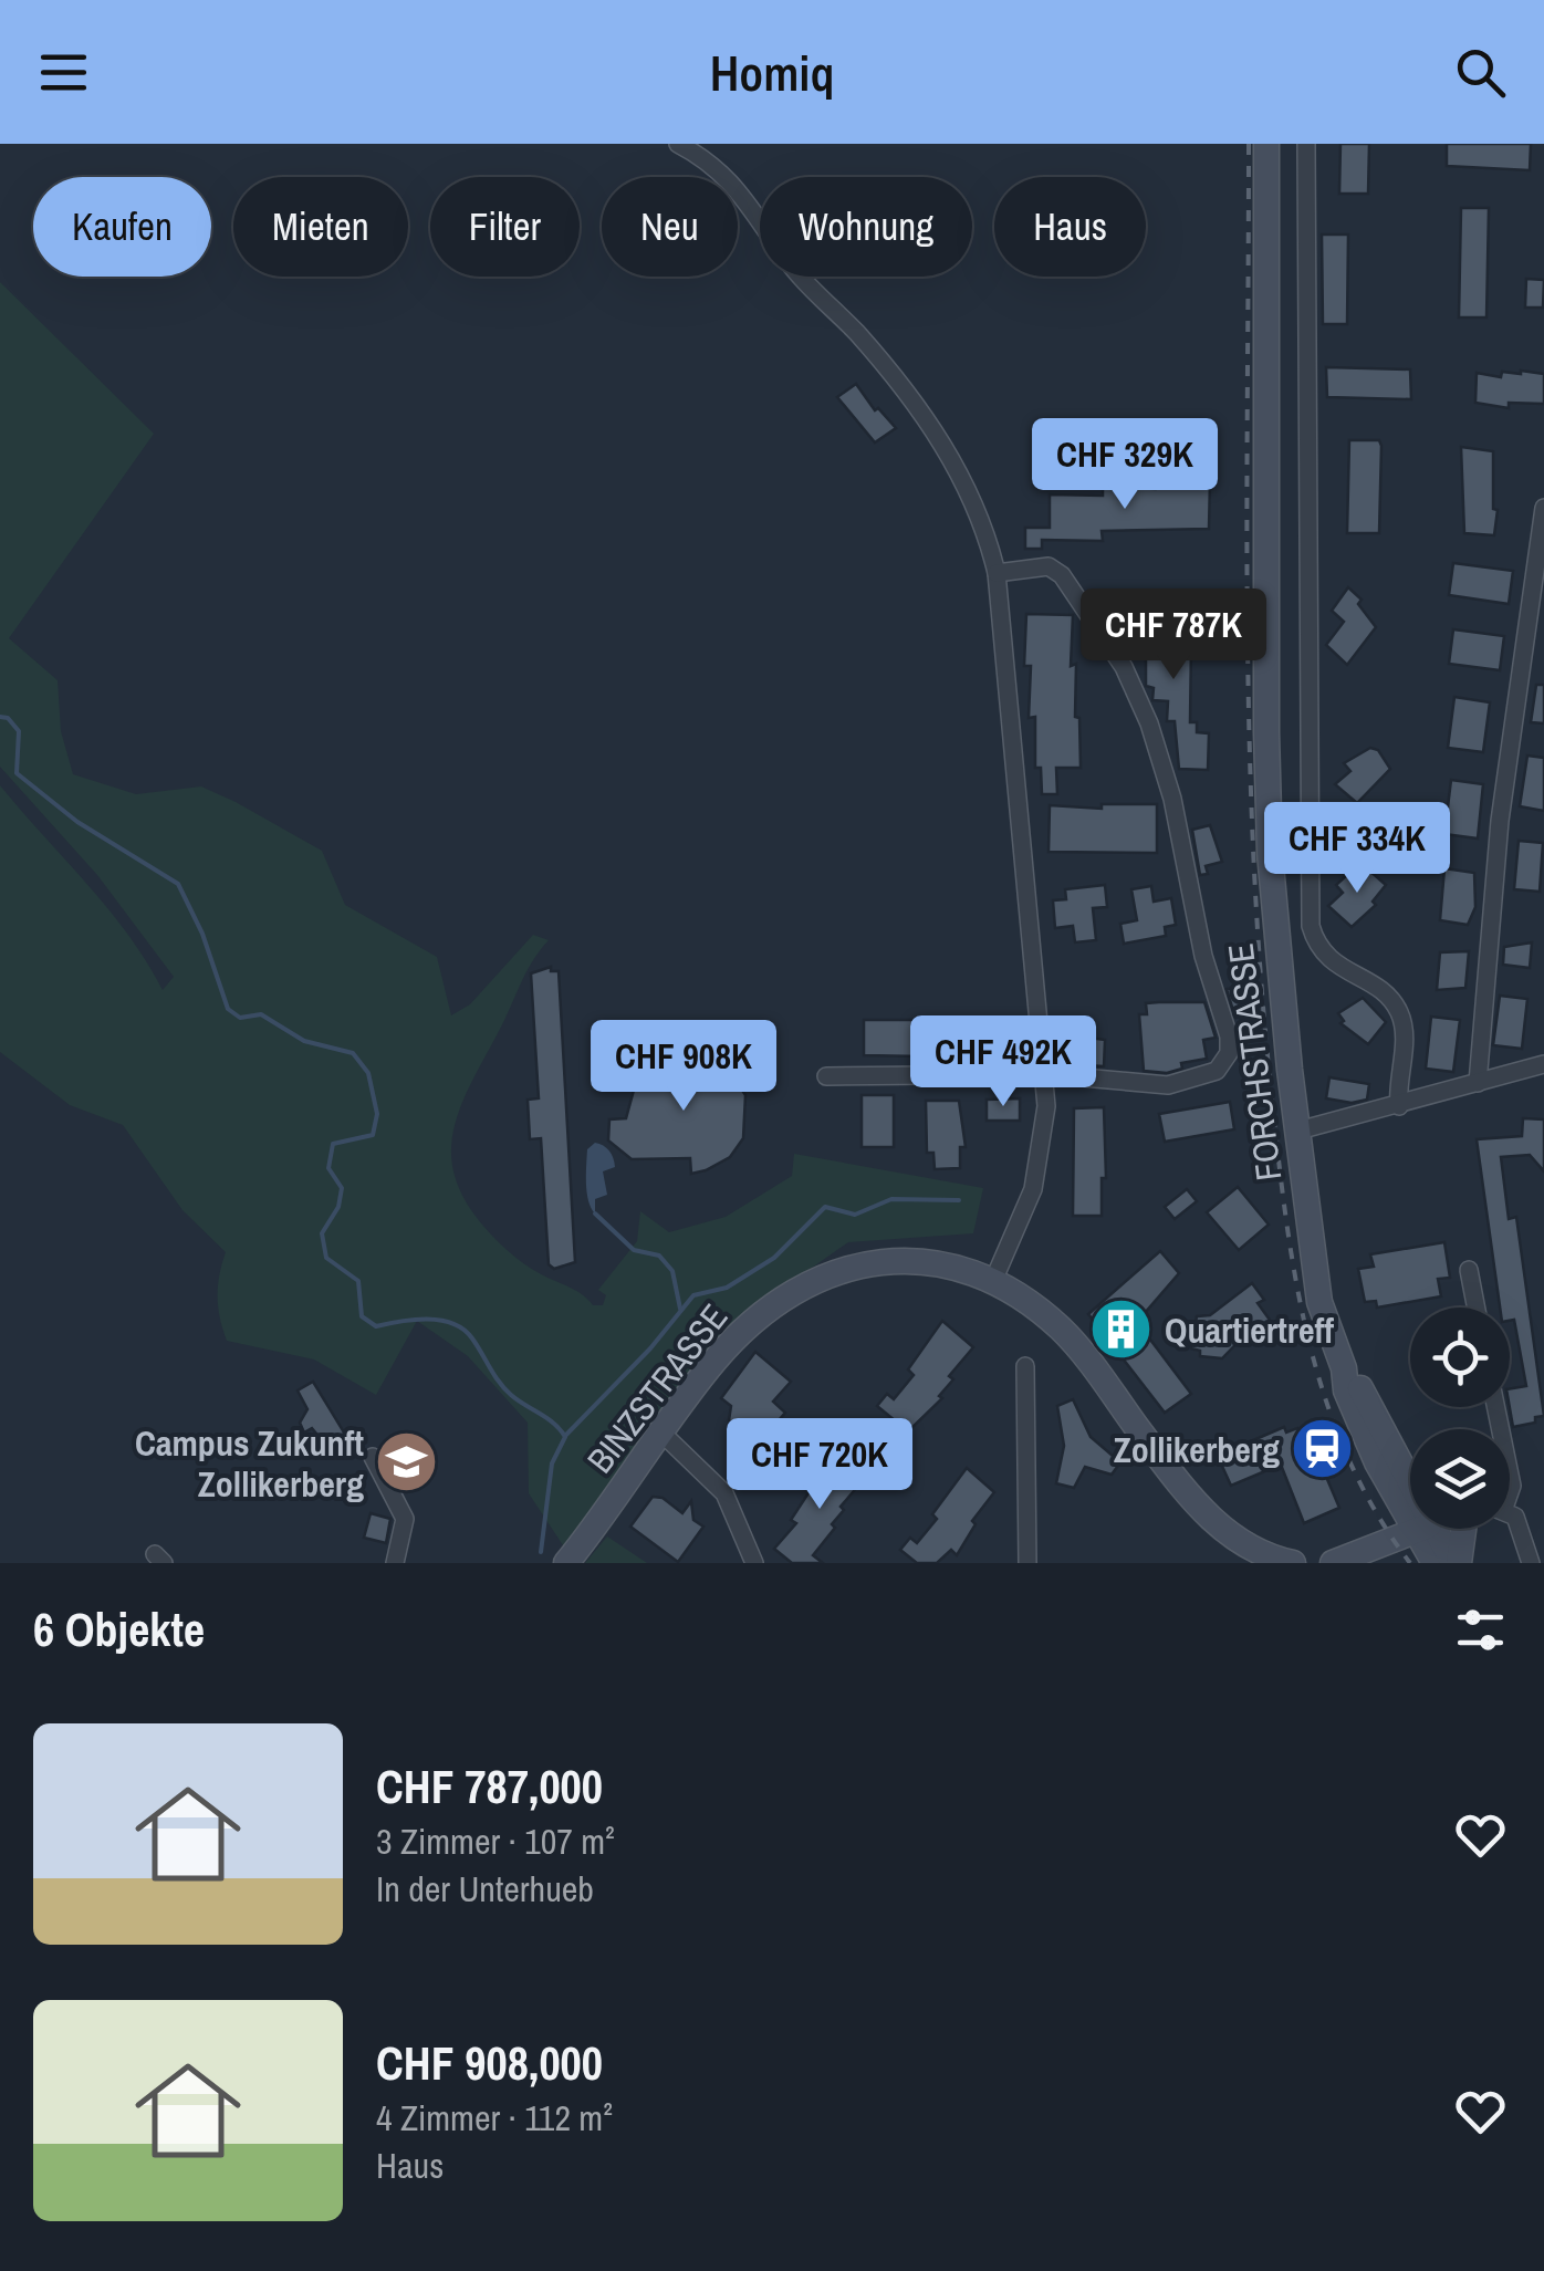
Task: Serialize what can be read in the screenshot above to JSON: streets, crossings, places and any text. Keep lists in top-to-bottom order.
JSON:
{
  "streets": {
    "main road": ["FORCHSTRASSE", "BINZSTRASSE"]
  },
  "places": {
    "building": ["Quartiertreff"],
    "station": ["Zollikerberg"],
    "school or university": ["Campus Zukunft Zollikerberg"]
  },
  "page": {
    "header": "Homiq",
    "chip": [
      "Kaufen",
      "Mieten",
      "Filter",
      "Neu",
      "Wohnung",
      "Haus"
    ],
    "price": [
      "CHF 329K",
      "CHF 787K",
      "CHF 334K",
      "CHF 492K",
      "CHF 908K",
      "CHF 720K"
    ],
    "heading": "6 Objekte",
    "list": [
      {
        "name": "CHF 787,000",
        "note": "3 Zimmer · 107 m² · In der Unterhueb"
      },
      {
        "name": "CHF 908,000",
        "note": "4 Zimmer · 112 m² · Haus"
      }
    ]
  }
}
